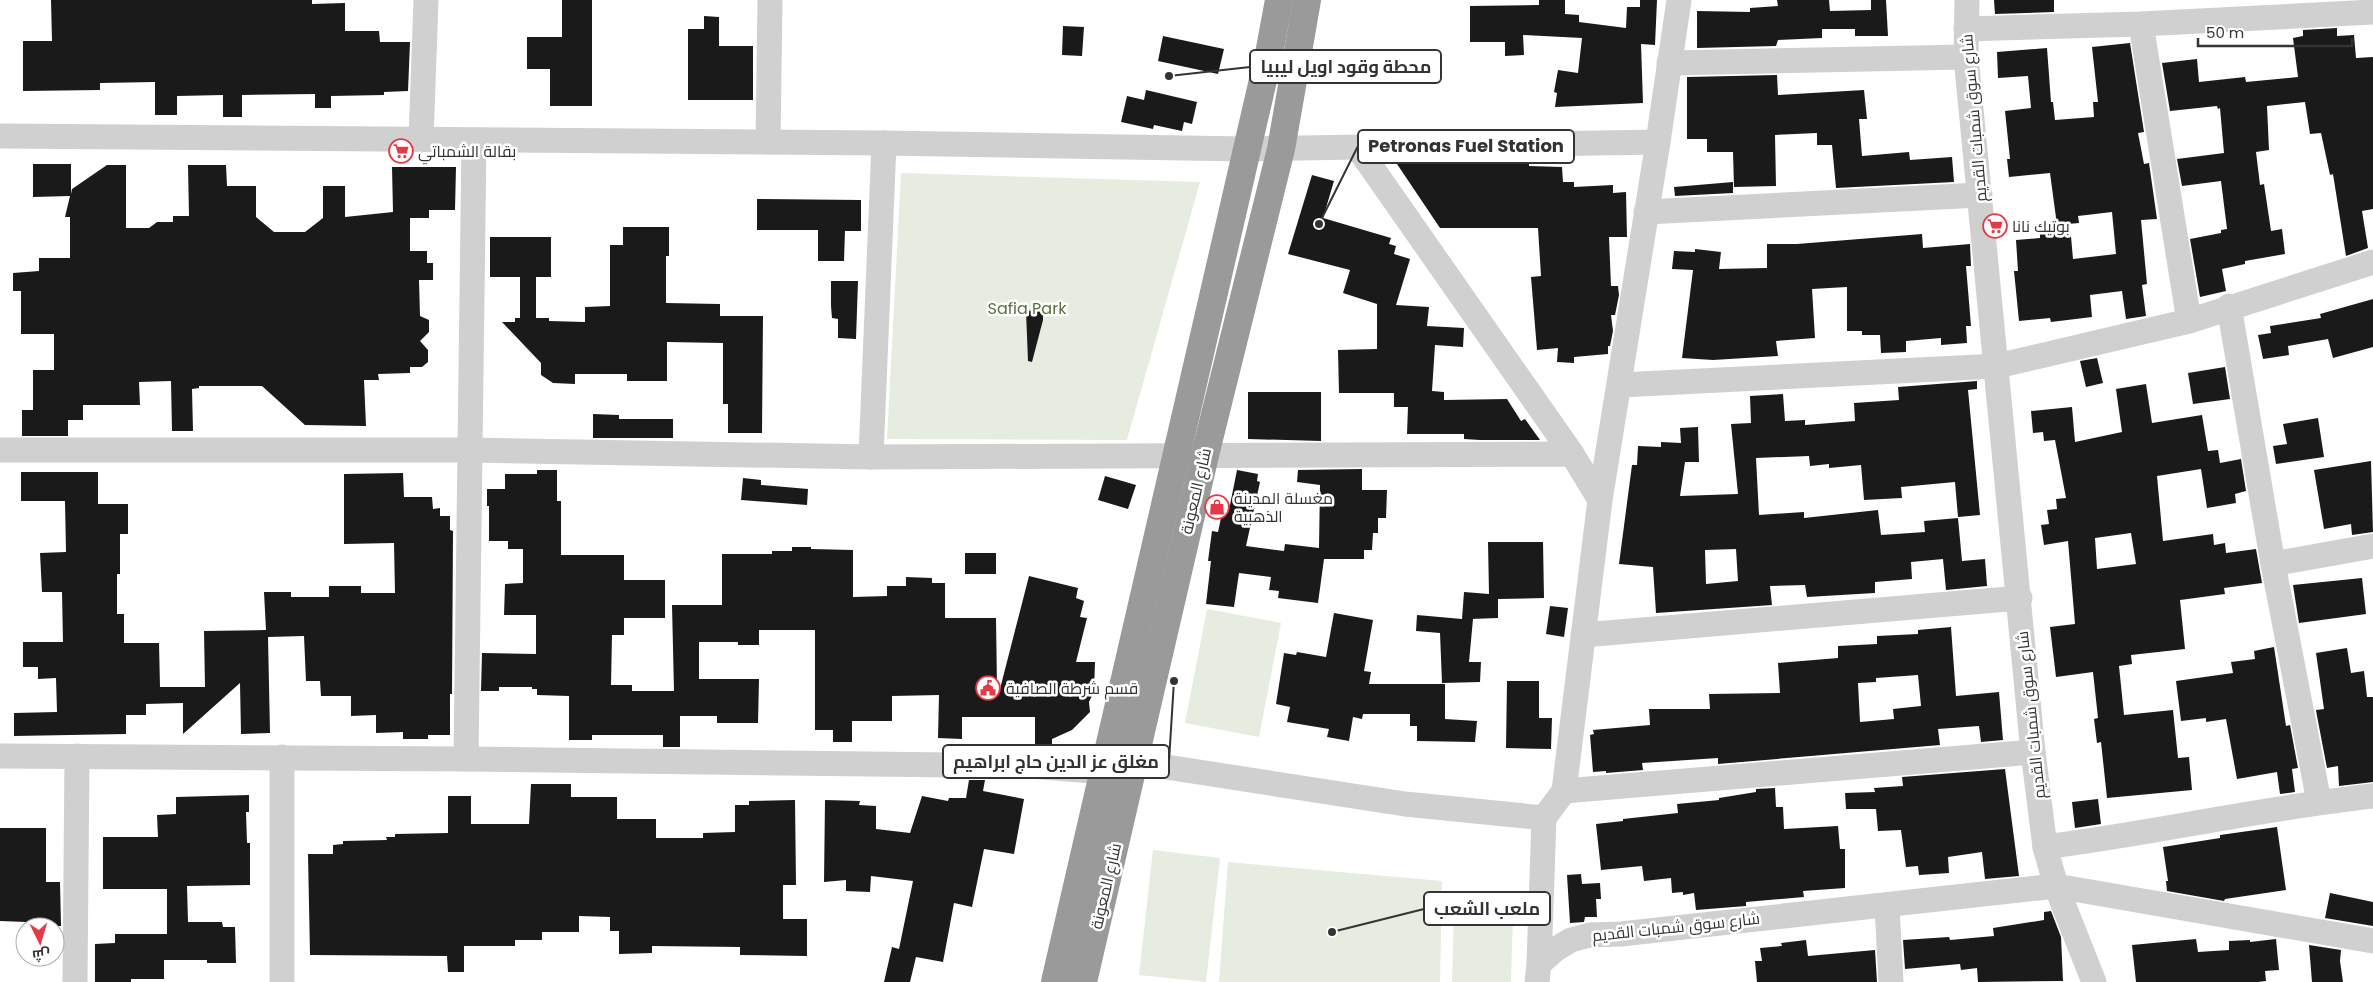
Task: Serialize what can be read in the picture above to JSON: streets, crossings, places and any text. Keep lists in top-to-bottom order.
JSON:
{
  "streets": {
    "highway": ["شارع المعونة"],
    "street": ["شارع سوق شمبات القديم"]
  },
  "parks": ["Safia Park"],
  "places": {
    "other": [
      "محطة وقود اويل ليبيا",
      "Petronas Fuel Station",
      "مغلق عز الدين حاج ابراهيم",
      "ملعب الشعب"
    ],
    "supermarket": ["بقالة الشمباتي", "بوتيك نانا"],
    "shop": ["مغسلة المدينة الذهبية"],
    "public building": ["قسم شرطة الصافية"]
  },
  "scale_bar": "50 m",
  "north": "bottom"
}
